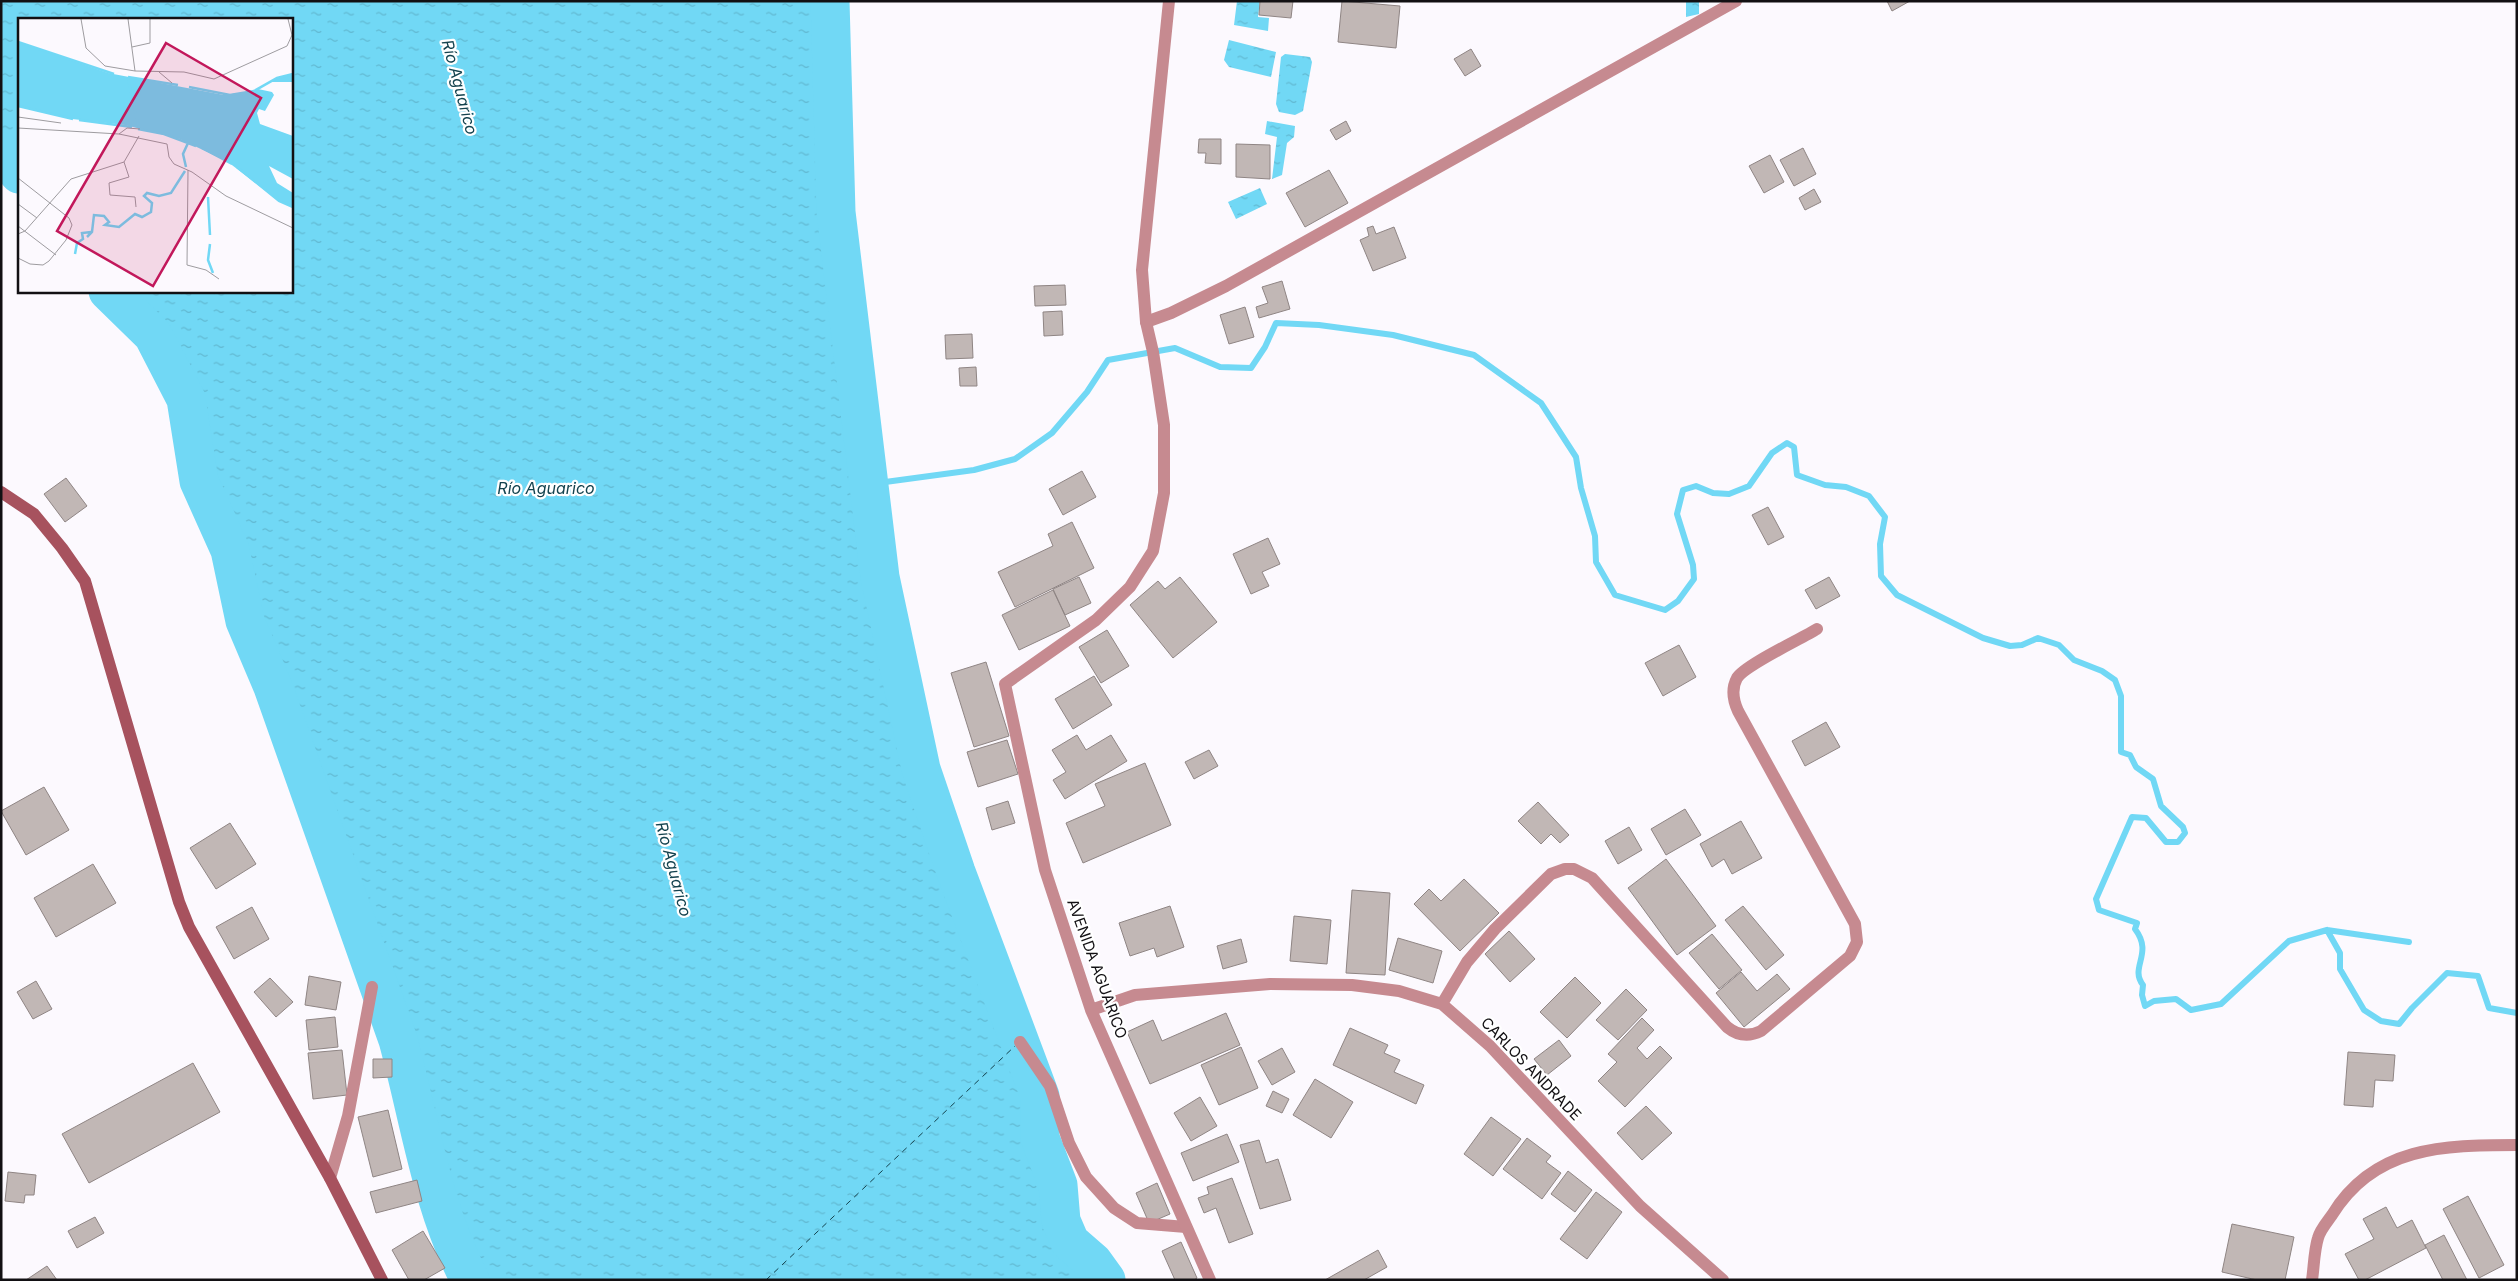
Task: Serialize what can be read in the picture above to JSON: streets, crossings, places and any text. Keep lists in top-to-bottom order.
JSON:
{
  "streets": {
    "street": ["AVENIDA AGUARICO", "CARLOS ANDRADE"]
  },
  "crossings": [
    ["AVENIDA AGUARICO", "CARLOS ANDRADE"]
  ],
  "water": ["Río Aguarico"]
}
